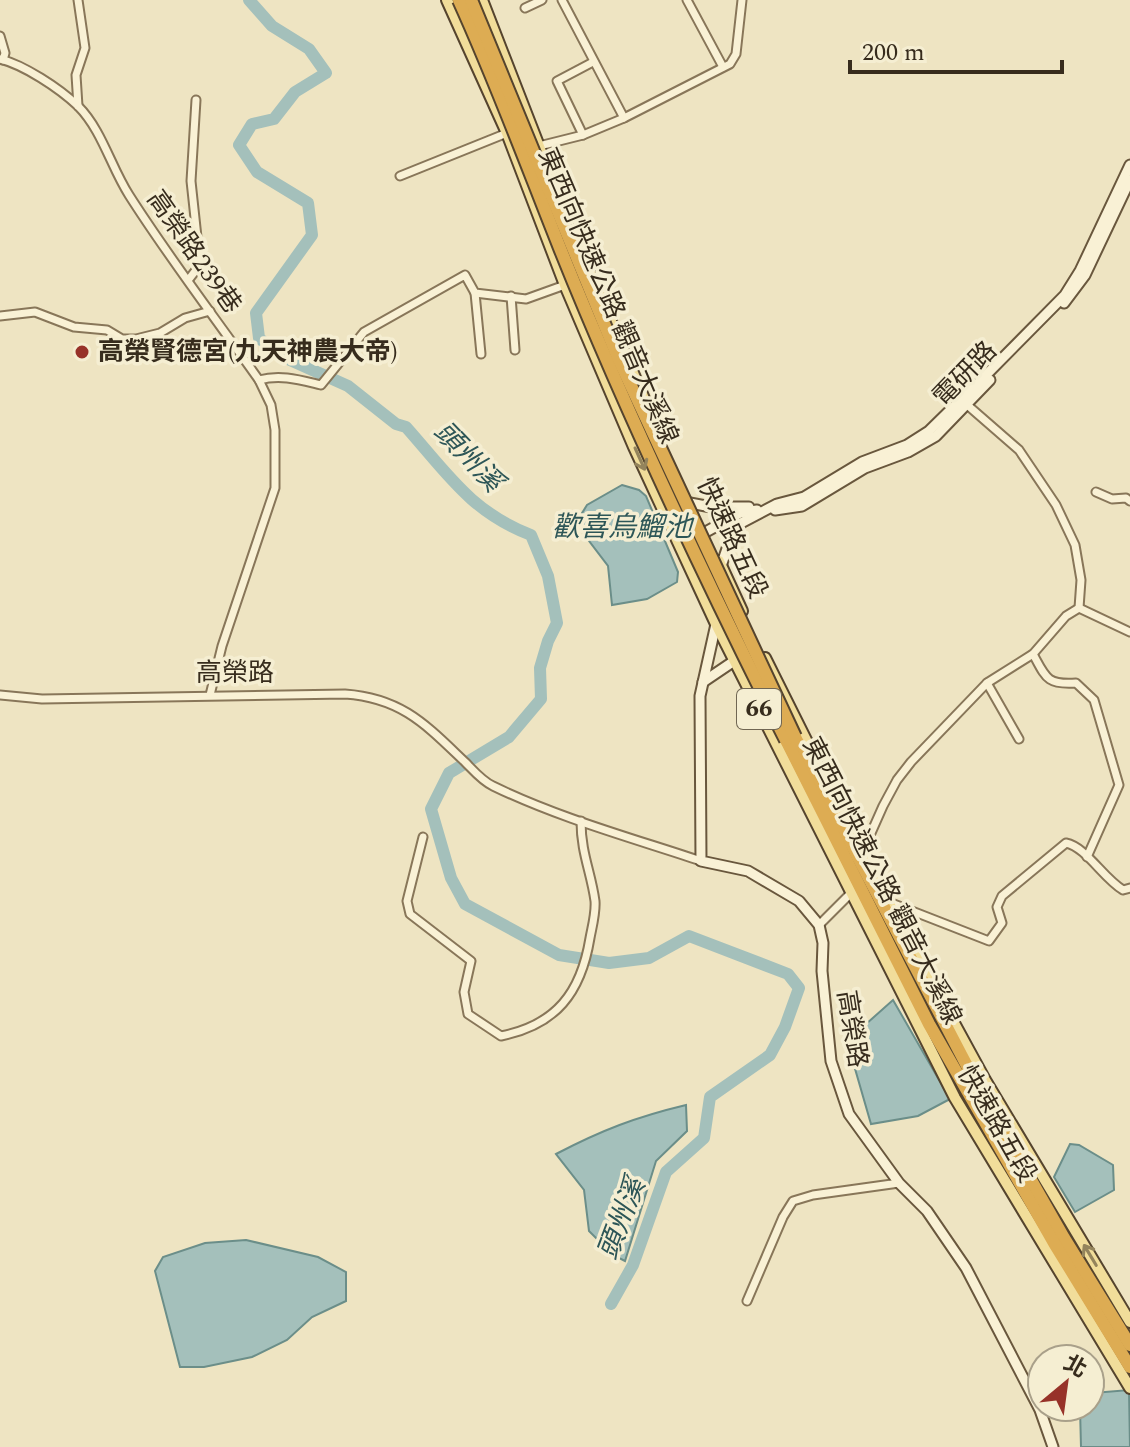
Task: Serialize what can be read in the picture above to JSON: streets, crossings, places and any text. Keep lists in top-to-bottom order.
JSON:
{
  "streets": {
    "highway": ["東西向快速公路 觀音大溪線", "66"],
    "main road": ["快速路五段"],
    "street": ["高榮路239巷", "電研路", "高榮路"]
  },
  "crossings": [
    ["高榮路239巷", "高榮路"],
    ["電研路", "快速路五段"]
  ],
  "water": ["頭州溪", "歡喜烏鰡池"],
  "places": ["高榮賢德宮(九天神農大帝)"],
  "scale_bar": "200 m",
  "north": "top right"
}
